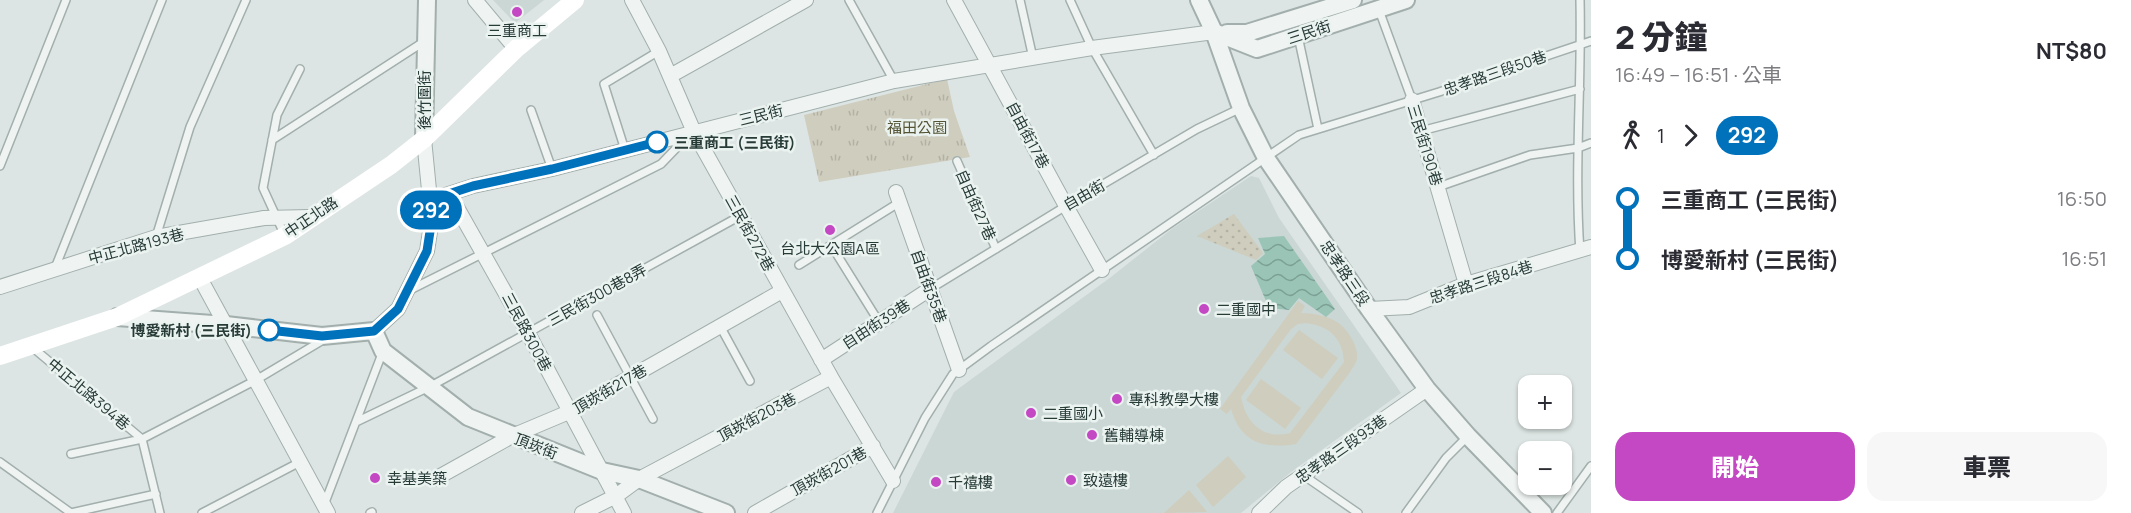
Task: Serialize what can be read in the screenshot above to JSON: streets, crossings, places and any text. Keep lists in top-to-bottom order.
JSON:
{
  "streets": {
    "main road": ["中正北路"],
    "street": [
      "三民街",
      "後竹圍街",
      "自由街17巷",
      "三民街190巷",
      "三民街272巷",
      "中正北路193巷",
      "忠孝路三段",
      "忠孝路三段84巷",
      "自由街35巷",
      "自由街39巷",
      "三民路300巷",
      "頂崁街217巷",
      "頂崁街203巷",
      "頂崁街",
      "忠孝路三段93巷",
      "頂崁街201巷"
    ],
    "lane": [
      "忠孝路三段50巷",
      "自由街",
      "自由街27巷",
      "三民街300巷8弄",
      "中正北路394巷"
    ]
  },
  "crossings": [
    ["三民街", "後竹圍街"],
    ["三民街", "自由街17巷"],
    ["三民街", "三民街190巷"],
    ["三民街", "三民街272巷"],
    ["三民街", "忠孝路三段"],
    ["三民街", "三民路300巷"],
    ["忠孝路三段50巷", "自由街17巷"],
    ["忠孝路三段50巷", "三民街190巷"],
    ["忠孝路三段50巷", "忠孝路三段"],
    ["忠孝路三段50巷", "自由街35巷"],
    ["後竹圍街", "中正北路"],
    ["自由街17巷", "自由街"],
    ["三民街190巷", "忠孝路三段84巷"],
    ["自由街", "自由街27巷"],
    ["自由街", "忠孝路三段"],
    ["自由街", "自由街35巷"],
    ["自由街", "自由街39巷"],
    ["中正北路", "中正北路193巷"],
    ["中正北路", "中正北路394巷"],
    ["三民街272巷", "三民街300巷8弄"],
    ["三民街272巷", "自由街39巷"],
    ["三民街272巷", "頂崁街217巷"],
    ["忠孝路三段", "忠孝路三段84巷"],
    ["忠孝路三段", "忠孝路三段93巷"],
    ["自由街35巷", "自由街39巷"],
    ["三民街300巷8弄", "三民路300巷"],
    ["三民街300巷8弄", "頂崁街"],
    ["三民路300巷", "頂崁街217巷"],
    ["三民路300巷", "頂崁街203巷"],
    ["三民路300巷", "頂崁街"],
    ["頂崁街217巷", "頂崁街"],
    ["頂崁街203巷", "頂崁街"]
  ],
  "parks": ["福田公園"],
  "places": [
    "三重商工",
    "三重商工 (三民街)",
    "台北大公園A區",
    "二重國中",
    "博愛新村 (三民街)",
    "專科教學大樓",
    "二重國小",
    "舊輔導棟",
    "幸基美築",
    "致遠樓",
    "千禧樓"
  ],
  "lines": ["bus line 292"],
  "page": {
    "on_map": "292",
    "heading": ["2 分鐘", "16:49 – 16:51 · 公車", "NT$80"],
    "legs": ["1", "292"],
    "list": [
      {
        "name": "三重商工 (三民街)",
        "value": "16:50"
      },
      {
        "name": "博愛新村 (三民街)",
        "value": "16:51"
      }
    ],
    "map_buttons": ["+", "−"],
    "buttons": ["開始", "車票"]
  }
}
